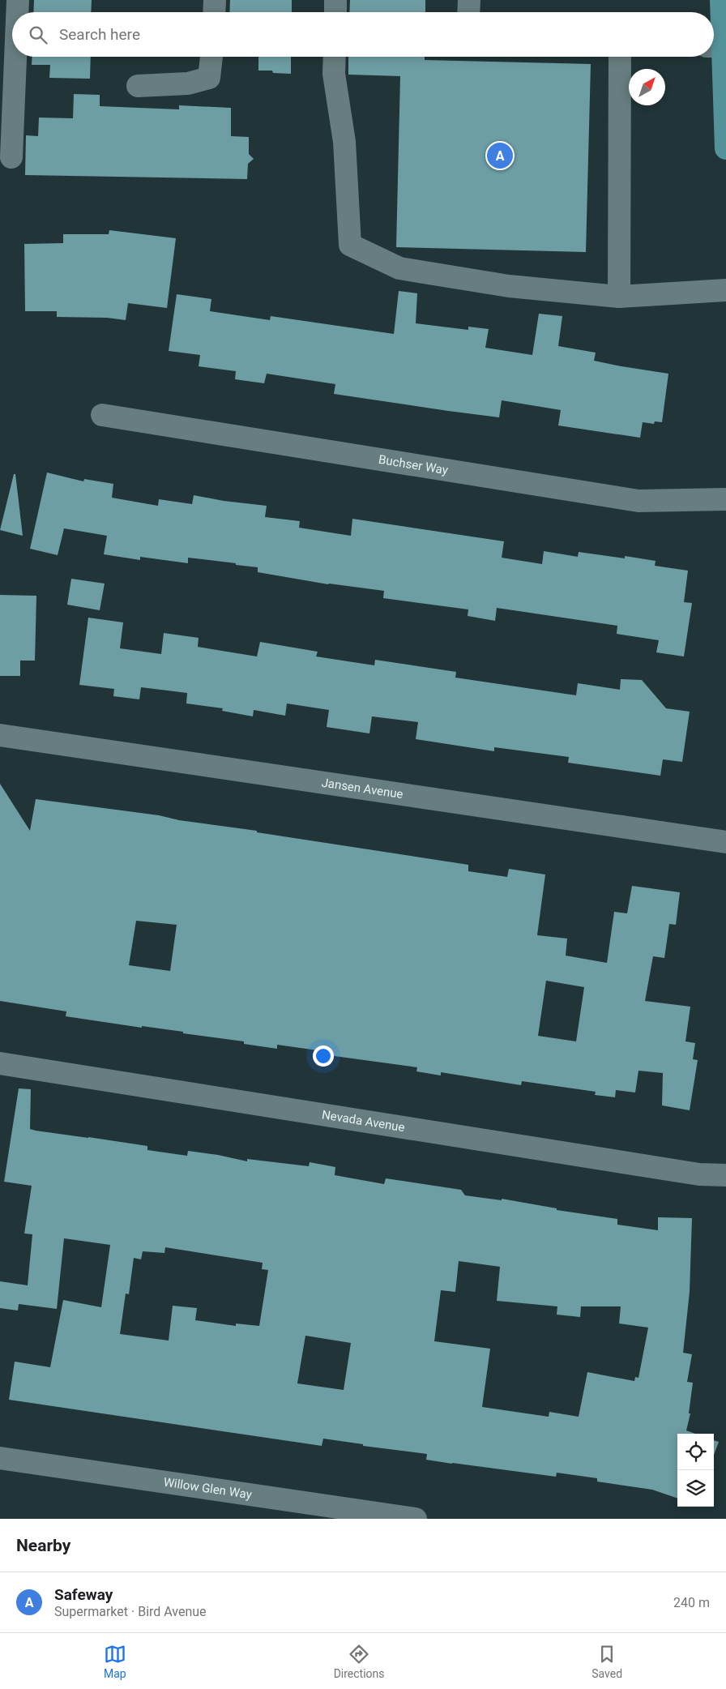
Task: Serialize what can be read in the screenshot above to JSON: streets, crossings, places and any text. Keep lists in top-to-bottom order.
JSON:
{
  "streets": {
    "street": [
      "Buchser Way",
      "Jansen Avenue",
      "Nevada Avenue",
      "Willow Glen Way"
    ]
  },
  "north": "top right",
  "page": {
    "search": "Search here",
    "pins": "A",
    "heading": "Nearby",
    "list": [
      {
        "mark": "A",
        "name": "Safeway",
        "note": "Supermarket · Bird Avenue",
        "value": "240 m"
      }
    ],
    "nav": ["Map", "Directions", "Saved"]
  }
}
